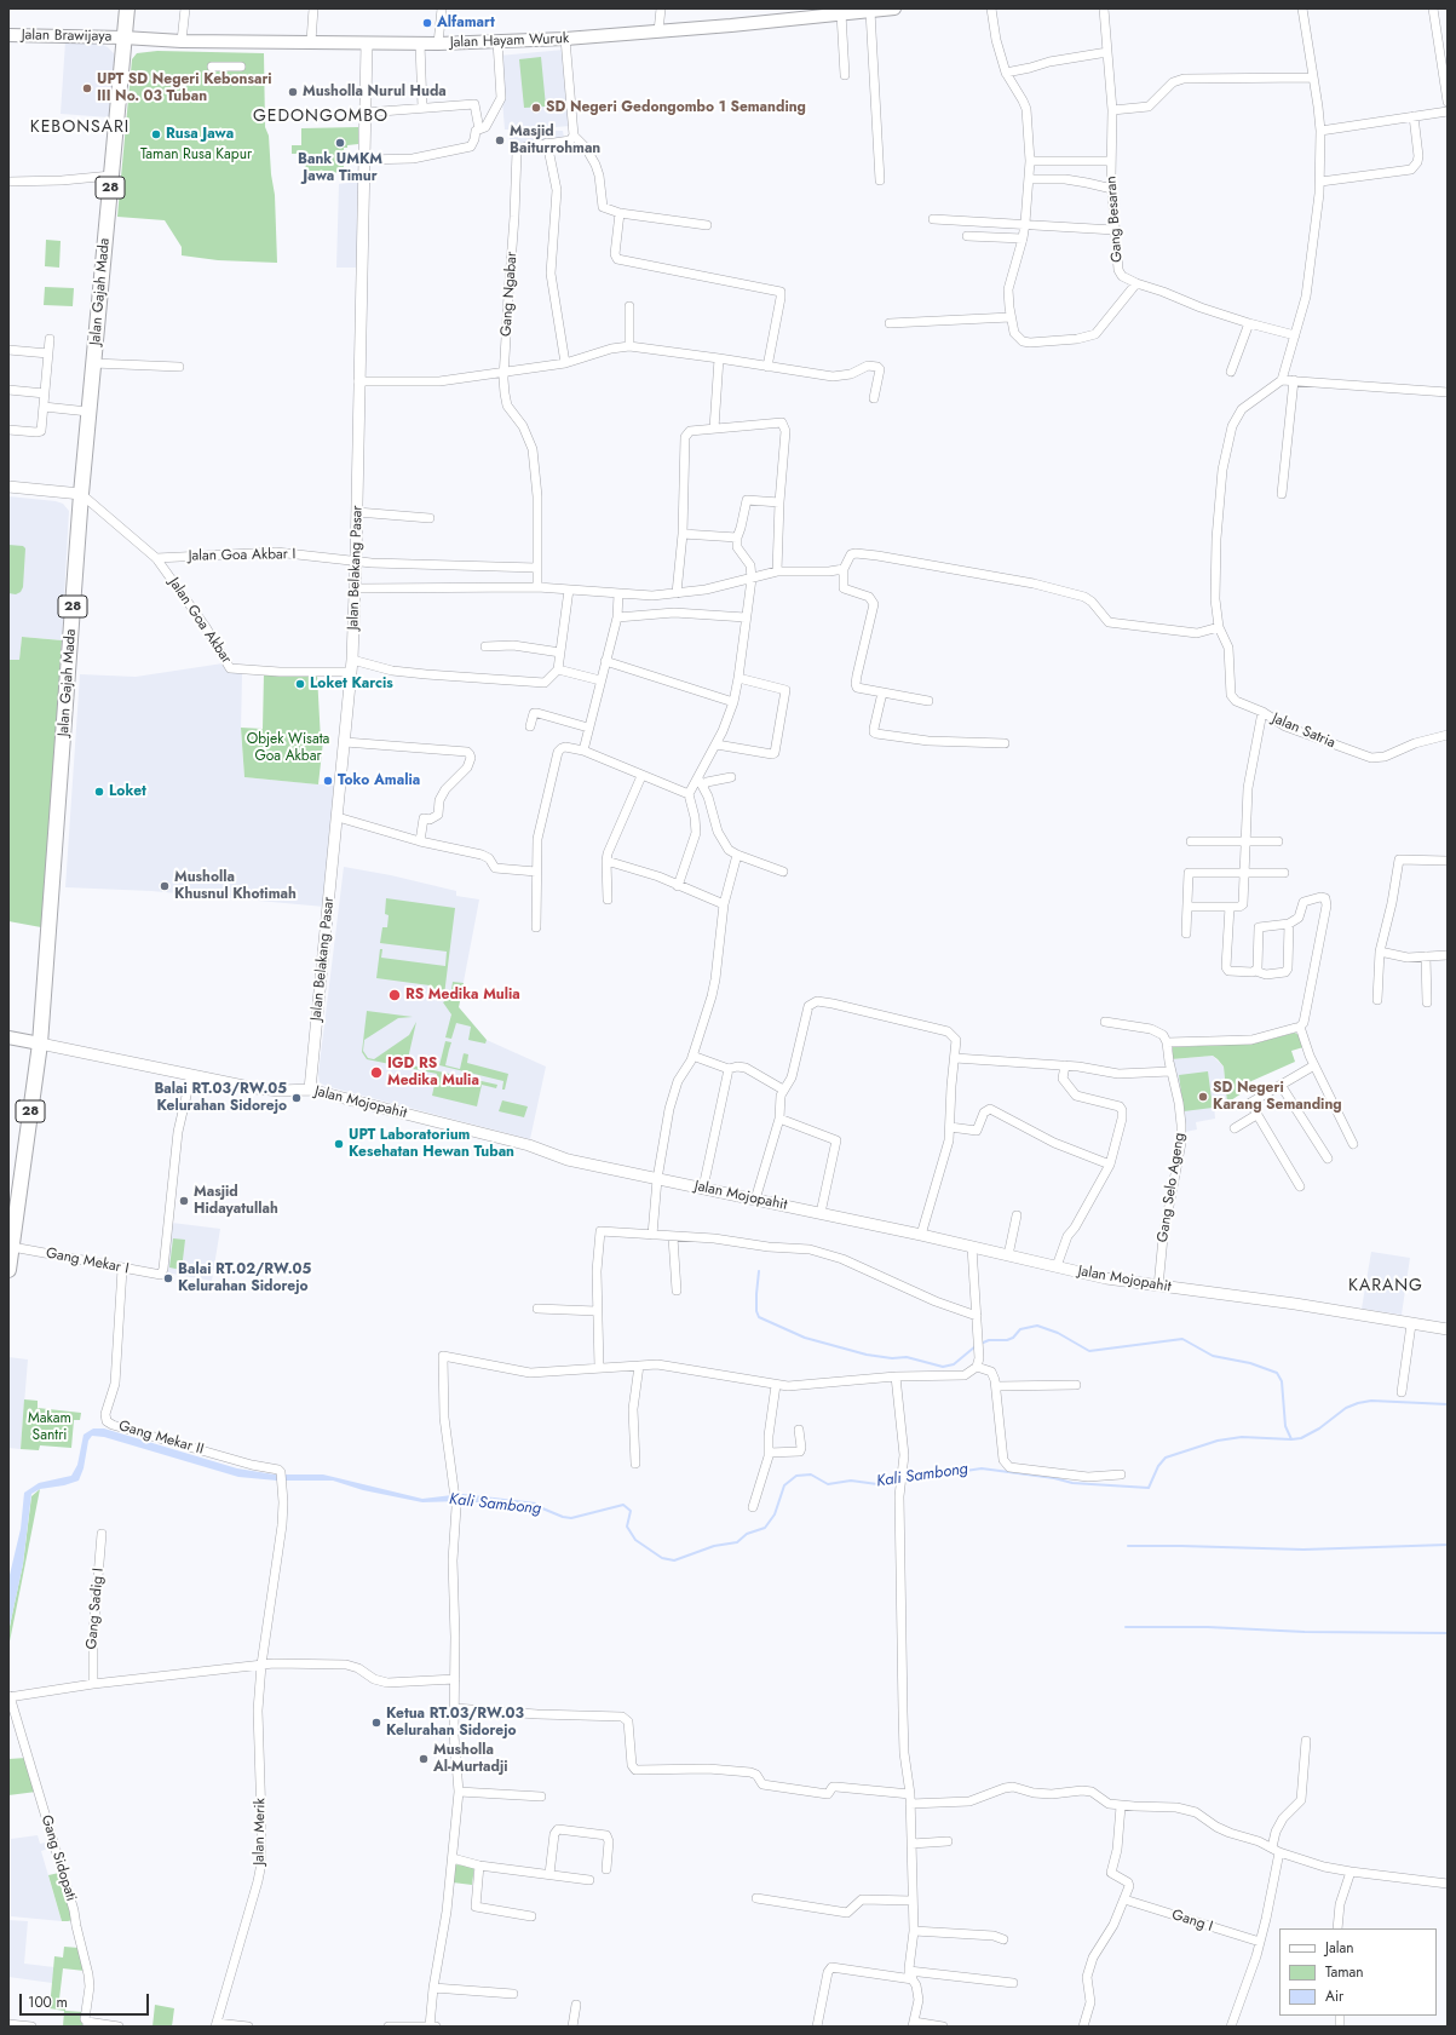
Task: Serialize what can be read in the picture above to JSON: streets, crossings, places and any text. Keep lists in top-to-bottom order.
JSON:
{
  "streets": {
    "highway": ["28", "Jalan Gajah Mada"],
    "main road": ["Jalan Brawijaya", "Jalan Hayam Wuruk"],
    "street": [
      "Gang Besaran",
      "Gang Ngabar",
      "Jalan Goa Akbar I",
      "Jalan Belakang Pasar",
      "Jalan Goa Akbar",
      "Jalan Satria",
      "Jalan Mojopahit",
      "Gang Selo Ageng",
      "Gang Mekar I",
      "Gang Mekar II",
      "Gang Sadig I",
      "Jalan Merik",
      "Gang Sidopati",
      "Gang I"
    ]
  },
  "crossings": [
    ["Jalan Brawijaya", "Jalan Hayam Wuruk"],
    ["Jalan Brawijaya", "28"],
    ["Jalan Brawijaya", "Jalan Gajah Mada"],
    ["Jalan Hayam Wuruk", "28"],
    ["Jalan Hayam Wuruk", "Jalan Gajah Mada"],
    ["Jalan Hayam Wuruk", "Jalan Belakang Pasar"],
    ["28", "Jalan Gajah Mada"],
    ["Jalan Gajah Mada", "Jalan Goa Akbar"],
    ["Jalan Gajah Mada", "Jalan Mojopahit"],
    ["Jalan Gajah Mada", "Gang Mekar I"],
    ["Gang Ngabar", "Jalan Goa Akbar I"],
    ["Jalan Goa Akbar I", "Jalan Belakang Pasar"],
    ["Jalan Goa Akbar I", "Jalan Goa Akbar"],
    ["Jalan Belakang Pasar", "Jalan Goa Akbar"],
    ["Jalan Belakang Pasar", "Jalan Mojopahit"],
    ["Jalan Mojopahit", "Gang Selo Ageng"],
    ["Jalan Mojopahit", "Gang Mekar I"],
    ["Gang Mekar I", "Gang Mekar II"],
    ["Gang Mekar II", "Jalan Merik"]
  ],
  "districts": ["GEDONGOMBO", "KEBONSARI", "KARANG"],
  "water": ["Kali Sambong"],
  "parks": ["Taman Rusa Kapur", "Objek Wisata Goa Akbar", "Makam Santri"],
  "places": [
    "Alfamart",
    "UPT SD Negeri Kebonsari III No. 03 Tuban",
    "Musholla Nurul Huda",
    "SD Negeri Gedongombo 1 Semanding",
    "Rusa Jawa",
    "Masjid Baiturrohman",
    "Bank UMKM Jawa Timur",
    "Loket Karcis",
    "Toko Amalia",
    "Loket",
    "Musholla Khusnul Khotimah",
    "RS Medika Mulia",
    "IGD RS Medika Mulia",
    "SD Negeri Karang Semanding",
    "Balai RT.03/RW.05 Kelurahan Sidorejo",
    "UPT Laboratorium Kesehatan Hewan Tuban",
    "Masjid Hidayatullah",
    "Balai RT.02/RW.05 Kelurahan Sidorejo",
    "Ketua RT.03/RW.03 Kelurahan Sidorejo",
    "Musholla Al-Murtadji"
  ],
  "legend": ["Jalan", "Taman", "Air"],
  "scale_bar": "100 m"
}
